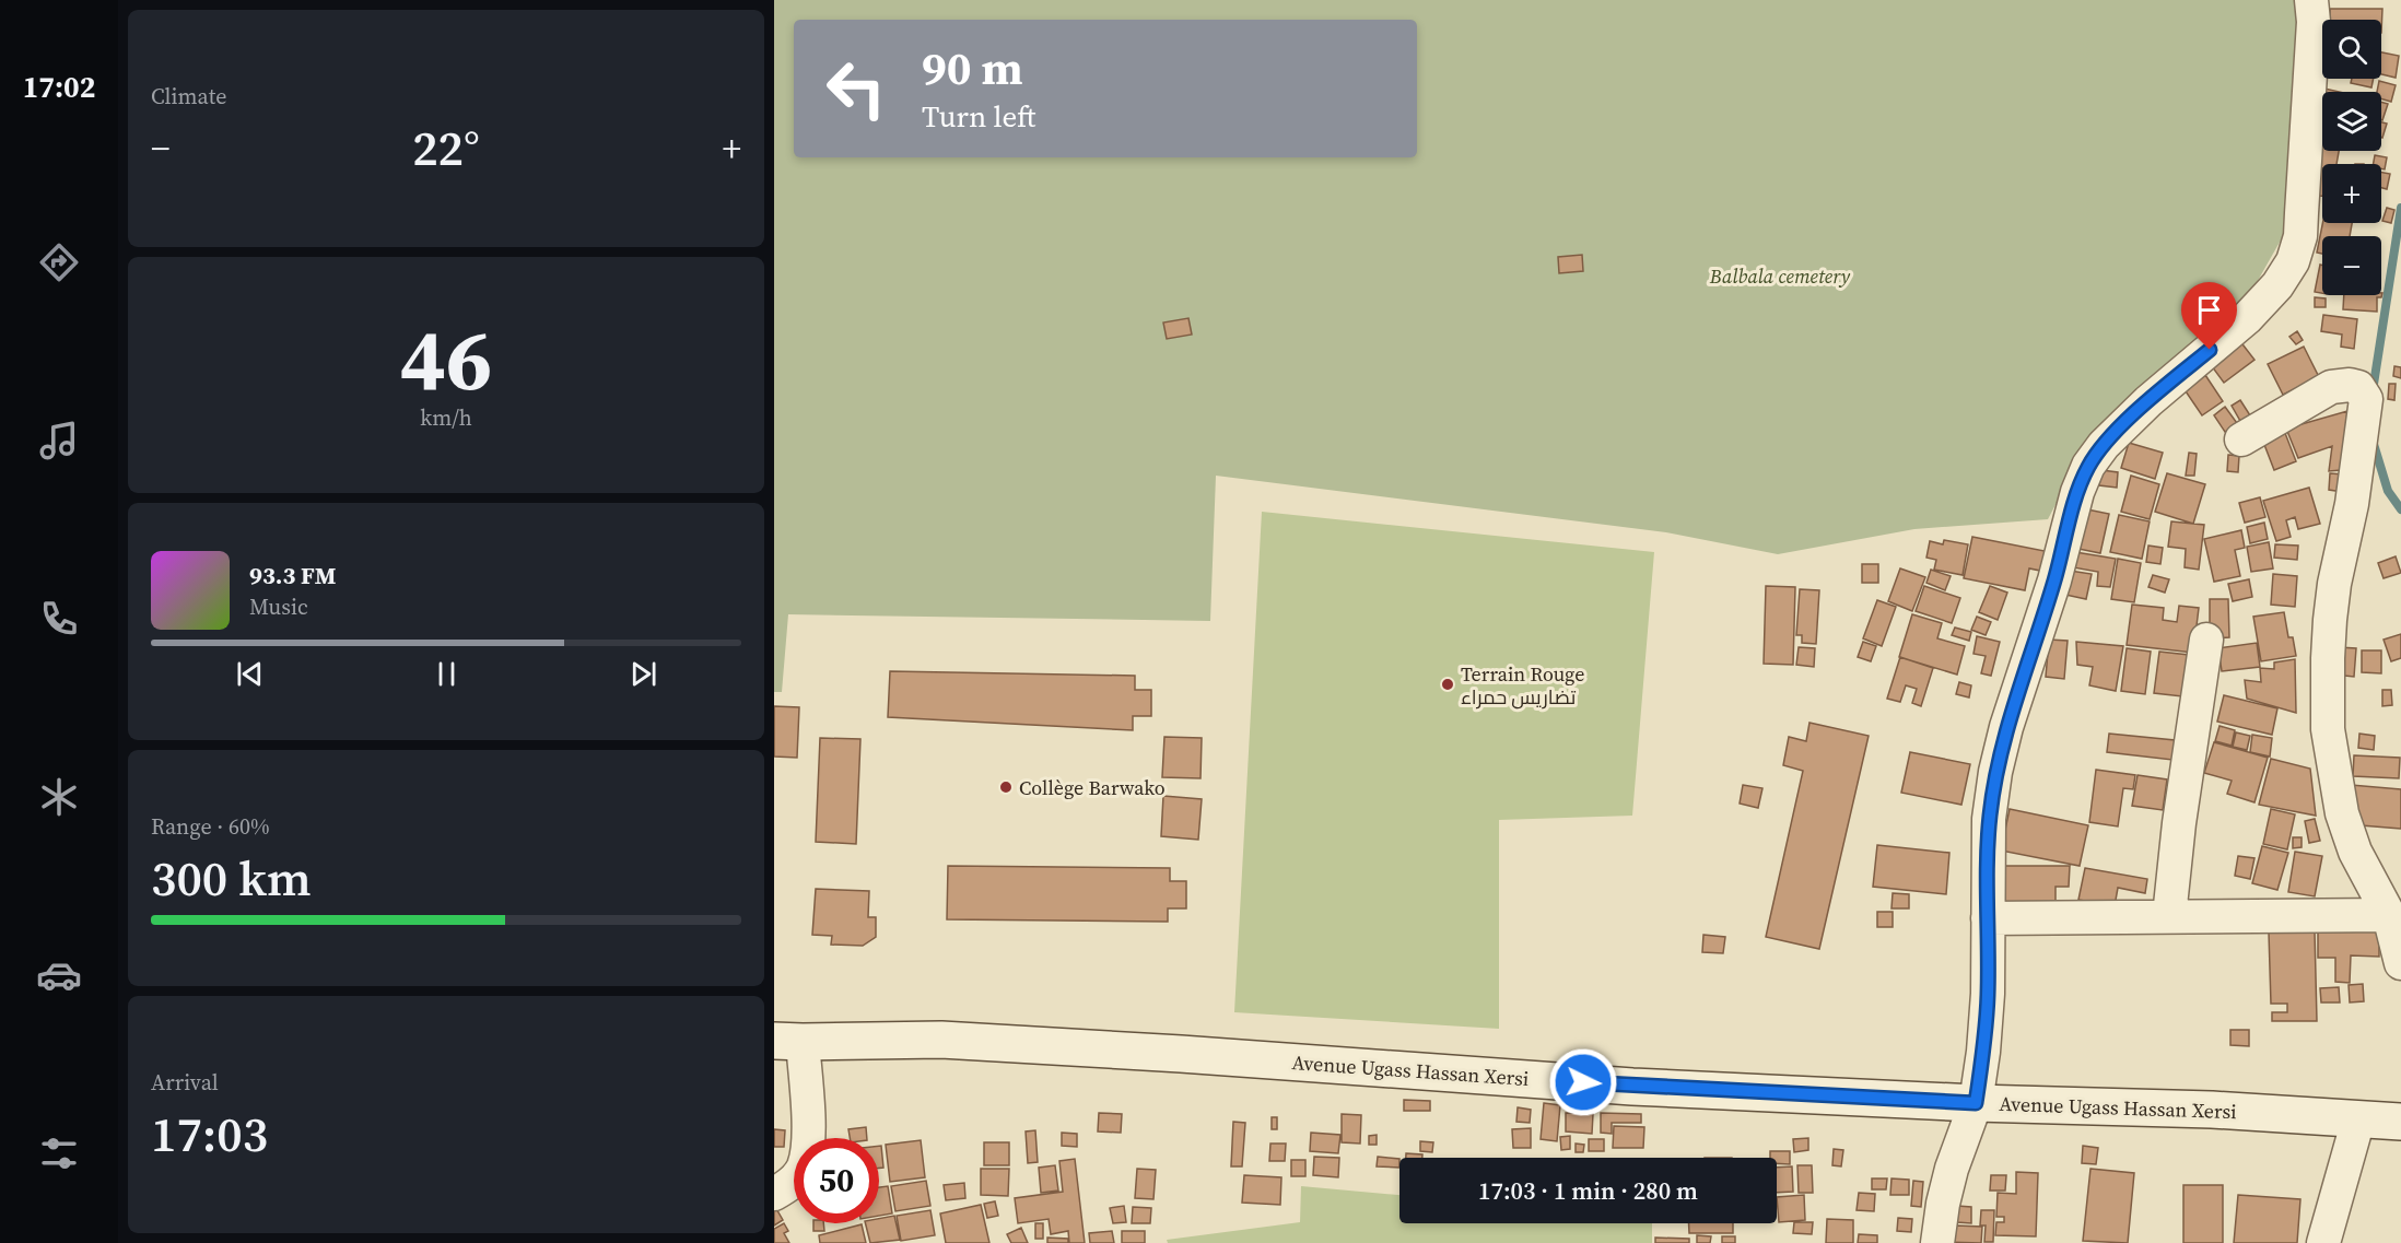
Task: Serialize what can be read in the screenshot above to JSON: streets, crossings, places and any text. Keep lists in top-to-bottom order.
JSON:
{
  "streets": {
    "main road": ["Avenue Ugass Hassan Xersi"]
  },
  "parks": ["Balbala cemetery"],
  "places": ["Terrain Rouge تضاريس حمراء", "Collège Barwako"],
  "page": {
    "tabs": "17:02",
    "tile": [
      "Climate",
      ["46", "km/h"],
      ["Range · 60%", "300 km"],
      ["Arrival", "17:03"]
    ],
    "map_buttons": ["+", "−"],
    "turn": ["90 m", "Turn left"],
    "heat": ["−", "22°", "+"],
    "song": ["93.3 FM", "Music"],
    "limit": "50",
    "trip": "17:03 · 1 min · 280 m"
  }
}
